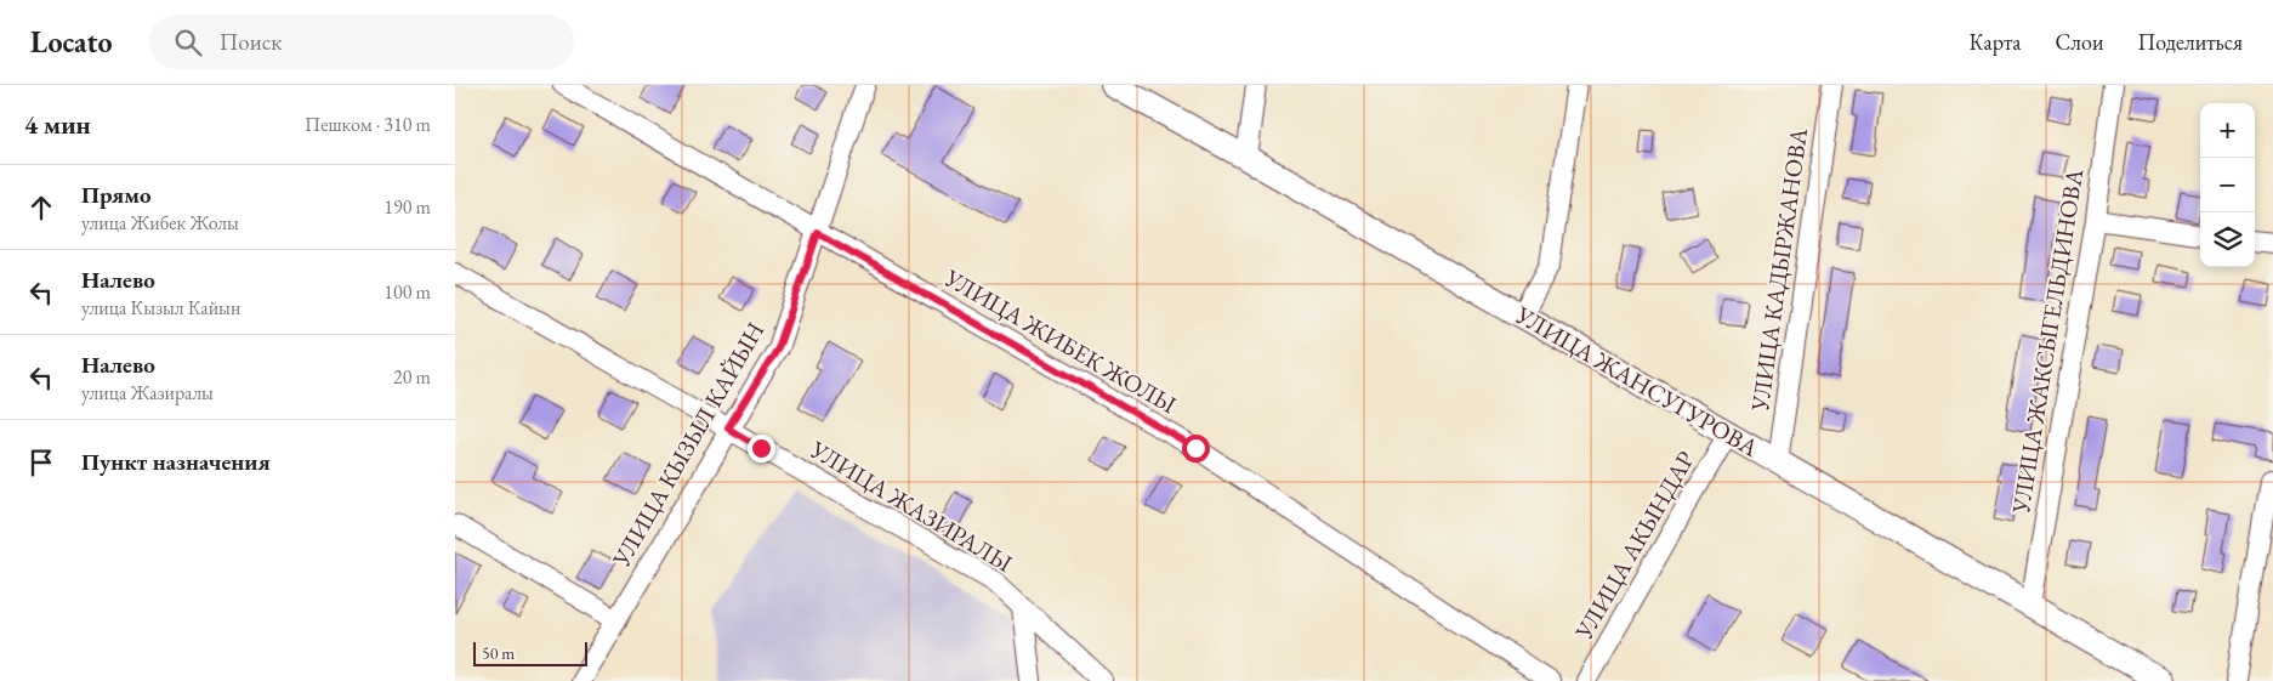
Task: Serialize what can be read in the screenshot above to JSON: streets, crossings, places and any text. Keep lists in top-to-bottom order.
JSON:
{
  "streets": {
    "main road": ["УЛИЦА ЖАНСУГУРОВА"],
    "street": [
      "УЛИЦА КАДЫРЖАНОВА",
      "УЛИЦА ЖИБЕК ЖОЛЫ",
      "УЛИЦА ЖАКСЫГЕЛЬДИНОВА",
      "УЛИЦА КЫЗЫЛ КАЙЫН",
      "УЛИЦА ЖАЗИРАЛЫ",
      "УЛИЦА АКЫНДАР"
    ]
  },
  "crossings": [
    ["УЛИЦА КАДЫРЖАНОВА", "УЛИЦА ЖАНСУГУРОВА"],
    ["УЛИЦА ЖИБЕК ЖОЛЫ", "УЛИЦА КЫЗЫЛ КАЙЫН"],
    ["УЛИЦА ЖАКСЫГЕЛЬДИНОВА", "УЛИЦА ЖАНСУГУРОВА"],
    ["УЛИЦА ЖАНСУГУРОВА", "УЛИЦА АКЫНДАР"],
    ["УЛИЦА КЫЗЫЛ КАЙЫН", "УЛИЦА ЖАЗИРАЛЫ"]
  ],
  "scale_bar": "50 m",
  "page": {
    "header": "Locato",
    "search": "Поиск",
    "nav": ["Карта", "Слои", "Поделиться"],
    "heading": ["4 мин", "Пешком · 310 m"],
    "map_buttons": ["+", "−"],
    "list": [
      ["Прямо", "улица Жибек Жолы", "190 m"],
      ["Налево", "улица Кызыл Кайын", "100 m"],
      ["Налево", "улица Жазиралы", "20 m"],
      "Пункт назначения"
    ],
    "scale": "50 m"
  }
}
